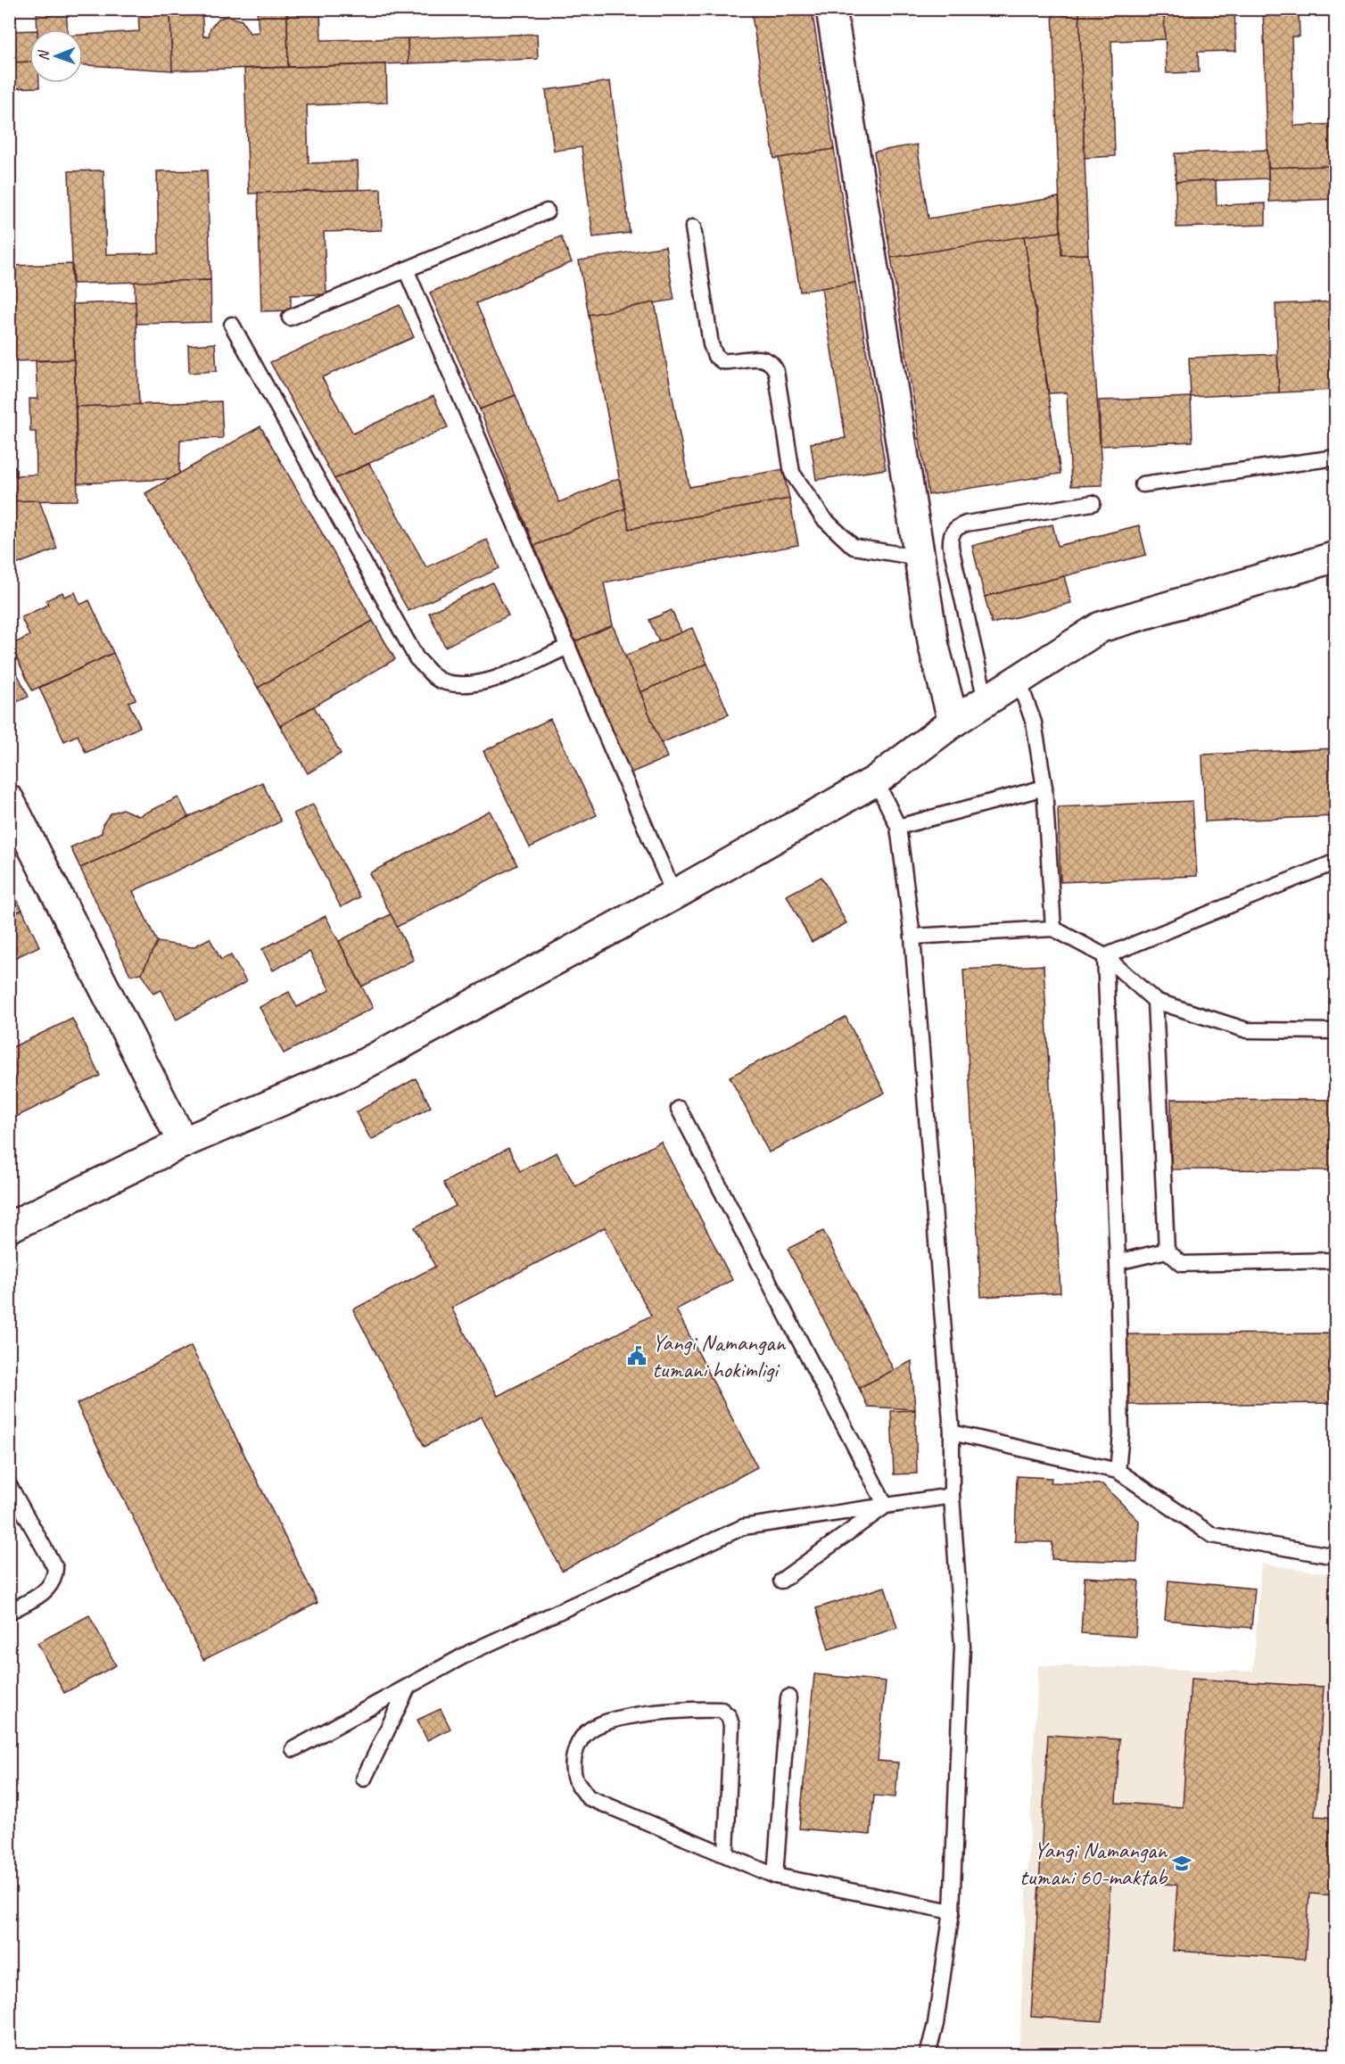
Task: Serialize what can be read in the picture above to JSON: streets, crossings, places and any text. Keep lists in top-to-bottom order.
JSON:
{
  "places": {
    "public building": ["Yangi Namangan tumani hokimligi"],
    "school or university": ["Yangi Namangan tumani 60-maktab"]
  },
  "north": "left"
}
